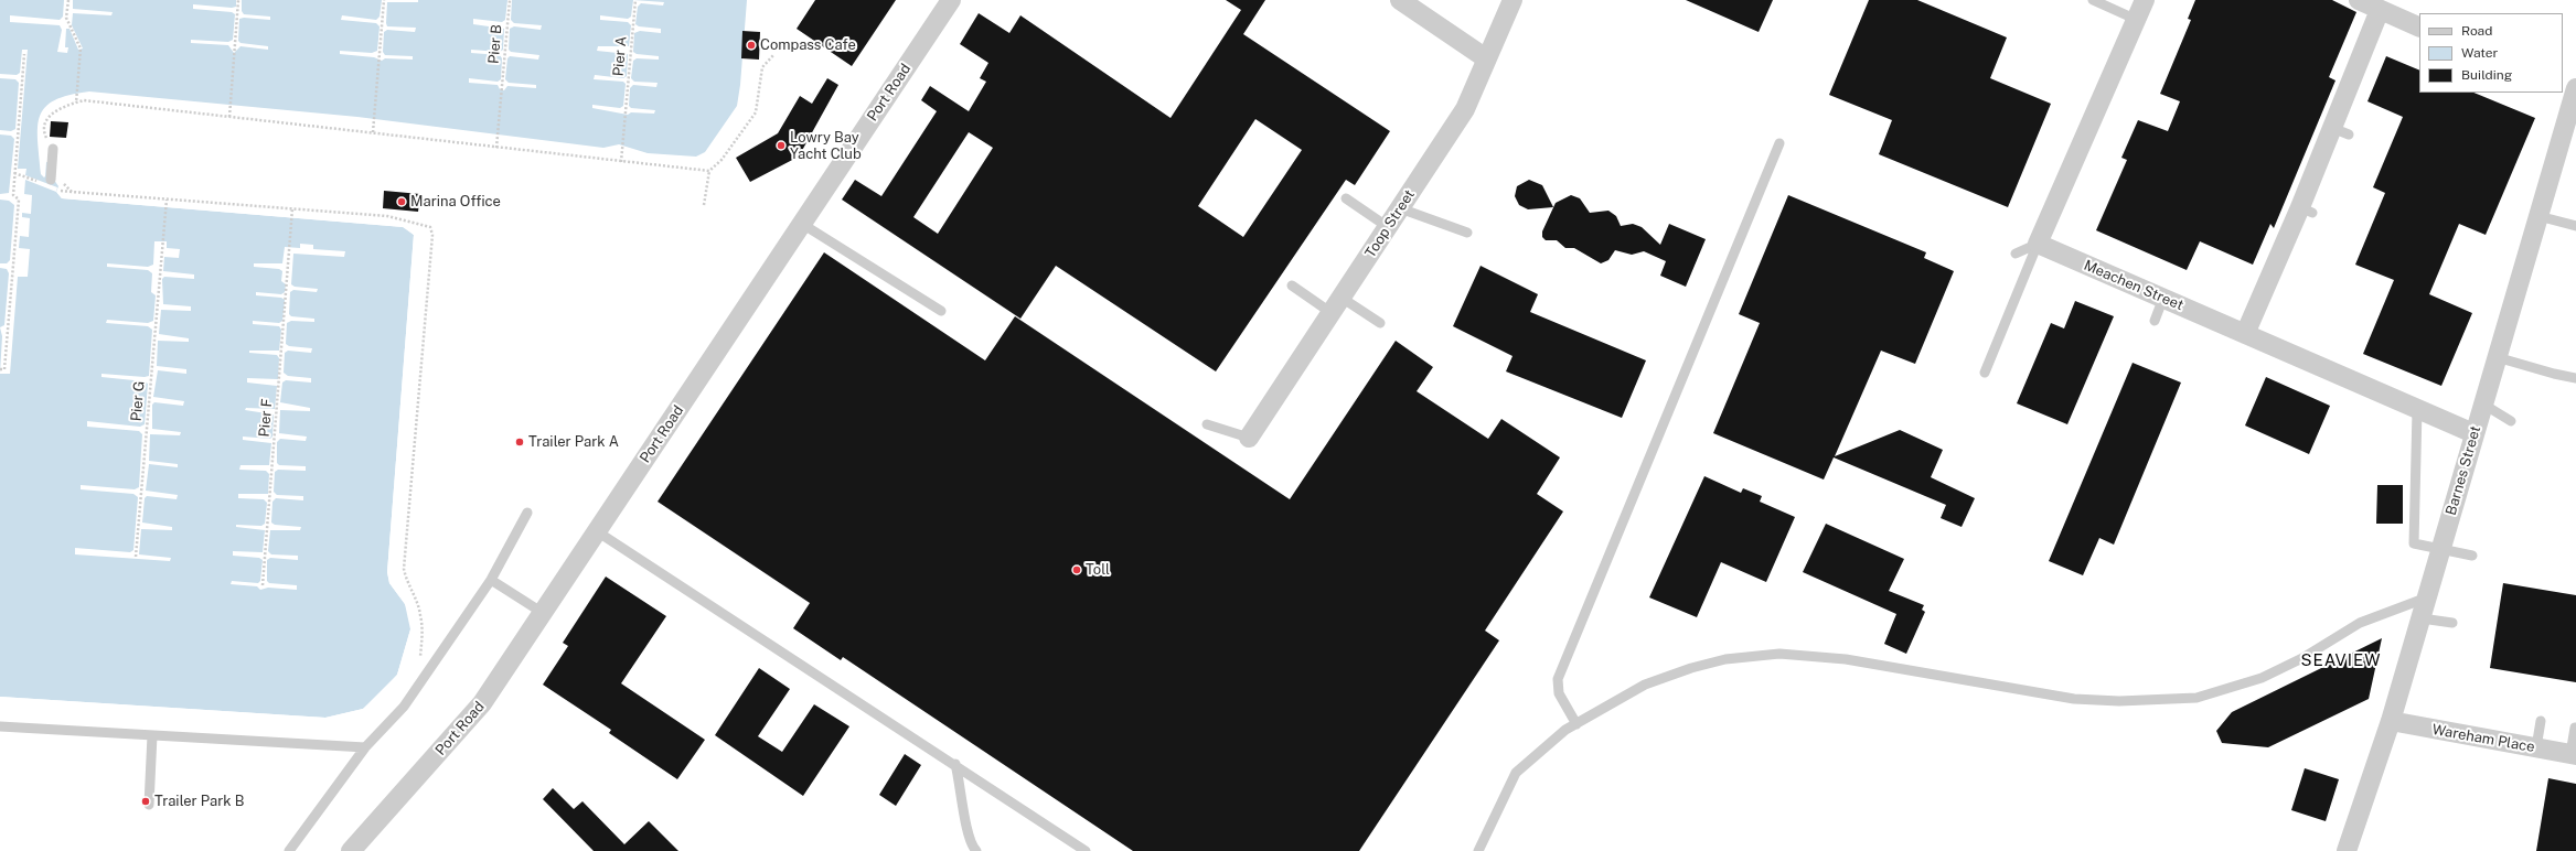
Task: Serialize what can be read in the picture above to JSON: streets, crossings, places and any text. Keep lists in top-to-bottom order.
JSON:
{
  "streets": {
    "street": [
      "Port Road",
      "Toop Street",
      "Meachen Street",
      "Barnes Street",
      "Wareham Place"
    ],
    "path": [
      "Pier B",
      "Pier A",
      "Pier G",
      "Pier F"
    ]
  },
  "crossings": [
    ["Meachen Street", "Barnes Street"],
    ["Barnes Street", "Wareham Place"]
  ],
  "districts": ["SEAVIEW"],
  "places": [
    "Compass Cafe",
    "Lowry Bay Yacht Club",
    "Marina Office",
    "Trailer Park A",
    "Toll",
    "Trailer Park B"
  ],
  "legend": ["Road", "Water", "Building"]
}
